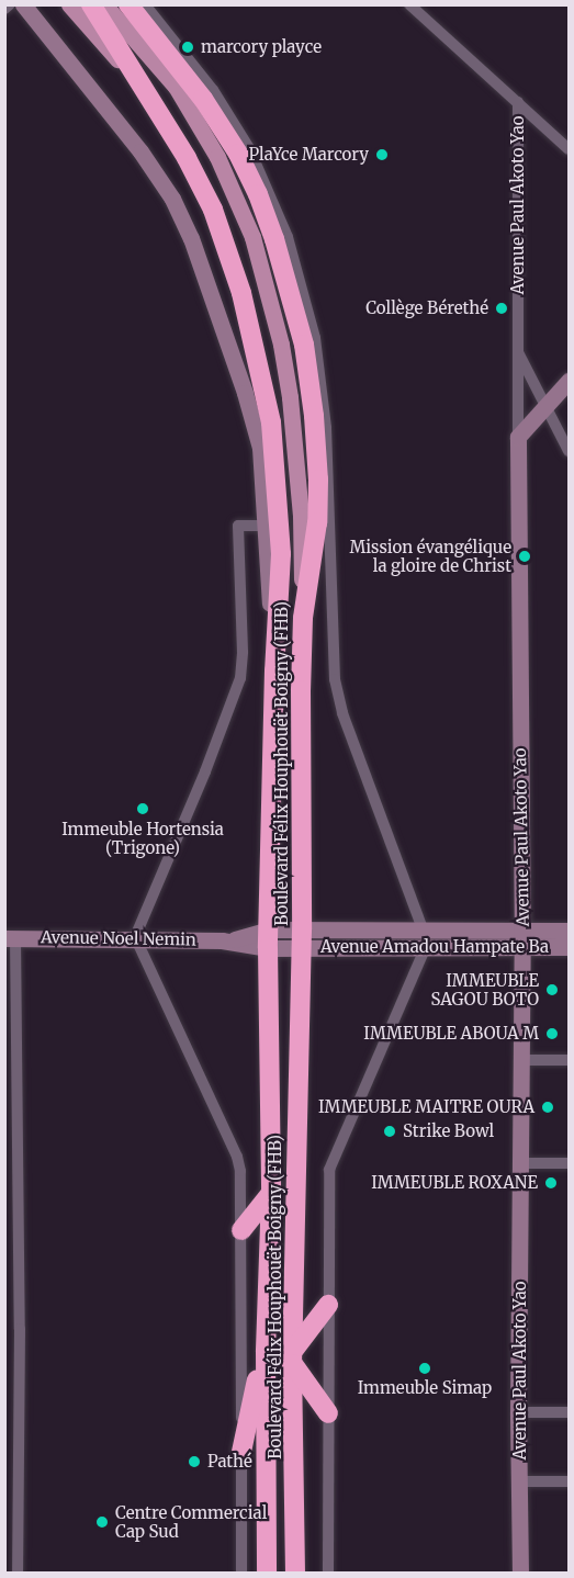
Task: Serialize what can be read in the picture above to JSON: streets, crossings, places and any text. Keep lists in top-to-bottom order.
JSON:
{
  "streets": {
    "highway": ["Boulevard Félix Houphouët Boigny (FHB)"],
    "street": ["Avenue Paul Akoto Yao", "Avenue Noel Nemin", "Avenue Amadou Hampate Ba"]
  },
  "crossings": [
    ["Avenue Paul Akoto Yao", "Avenue Amadou Hampate Ba"],
    ["Boulevard Félix Houphouët Boigny (FHB)", "Avenue Noel Nemin"],
    ["Boulevard Félix Houphouët Boigny (FHB)", "Avenue Amadou Hampate Ba"],
    ["Avenue Noel Nemin", "Avenue Amadou Hampate Ba"]
  ],
  "places": [
    "marcory playce",
    "PlaYce Marcory",
    "Collège Bérethé",
    "Mission évangélique la gloire de Christ",
    "Immeuble Hortensia (Trigone)",
    "IMMEUBLE SAGOU BOTO",
    "IMMEUBLE ABOUA M",
    "IMMEUBLE MAITRE OURA",
    "Strike Bowl",
    "IMMEUBLE ROXANE",
    "Immeuble Simap",
    "Pathé",
    "Centre Commercial Cap Sud"
  ]
}
